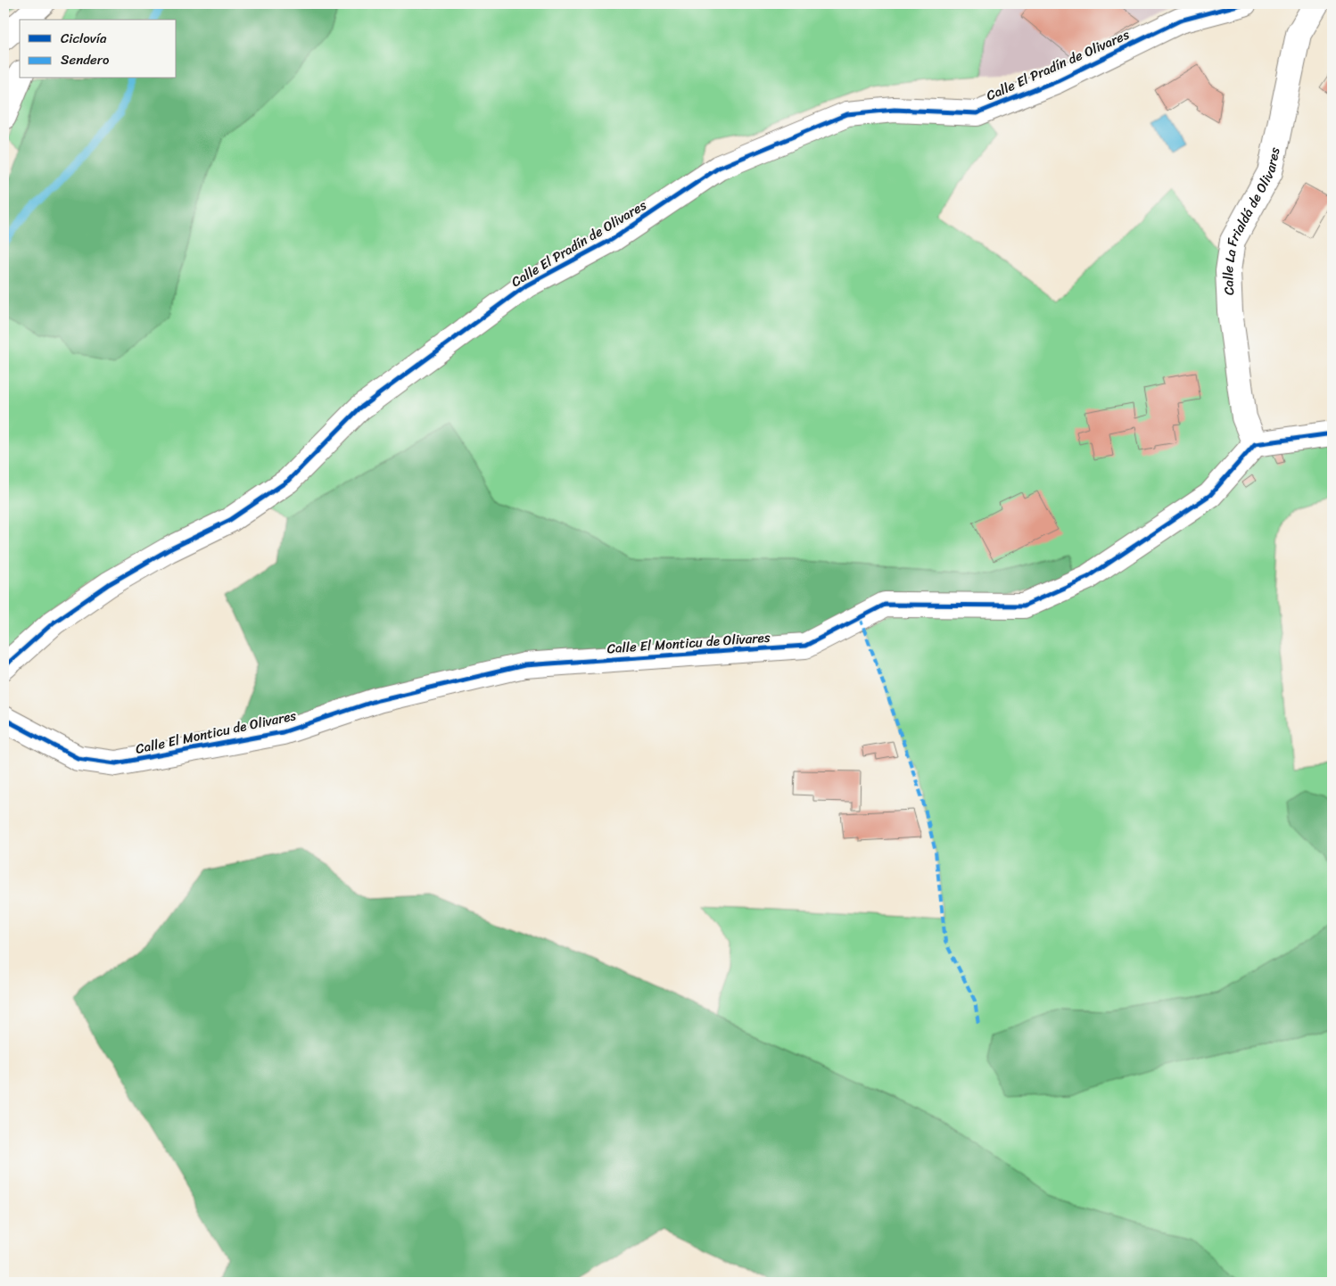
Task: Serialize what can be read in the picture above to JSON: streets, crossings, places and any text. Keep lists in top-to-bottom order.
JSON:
{
  "streets": {
    "street": ["Calle El Pradín de Olivares", "Calle La Frialdá de Olivares", "Calle El Monticu de Olivares"]
  },
  "crossings": [
    ["Calle La Frialdá de Olivares", "Calle El Monticu de Olivares"]
  ],
  "legend": ["Ciclovía", "Sendero"]
}
